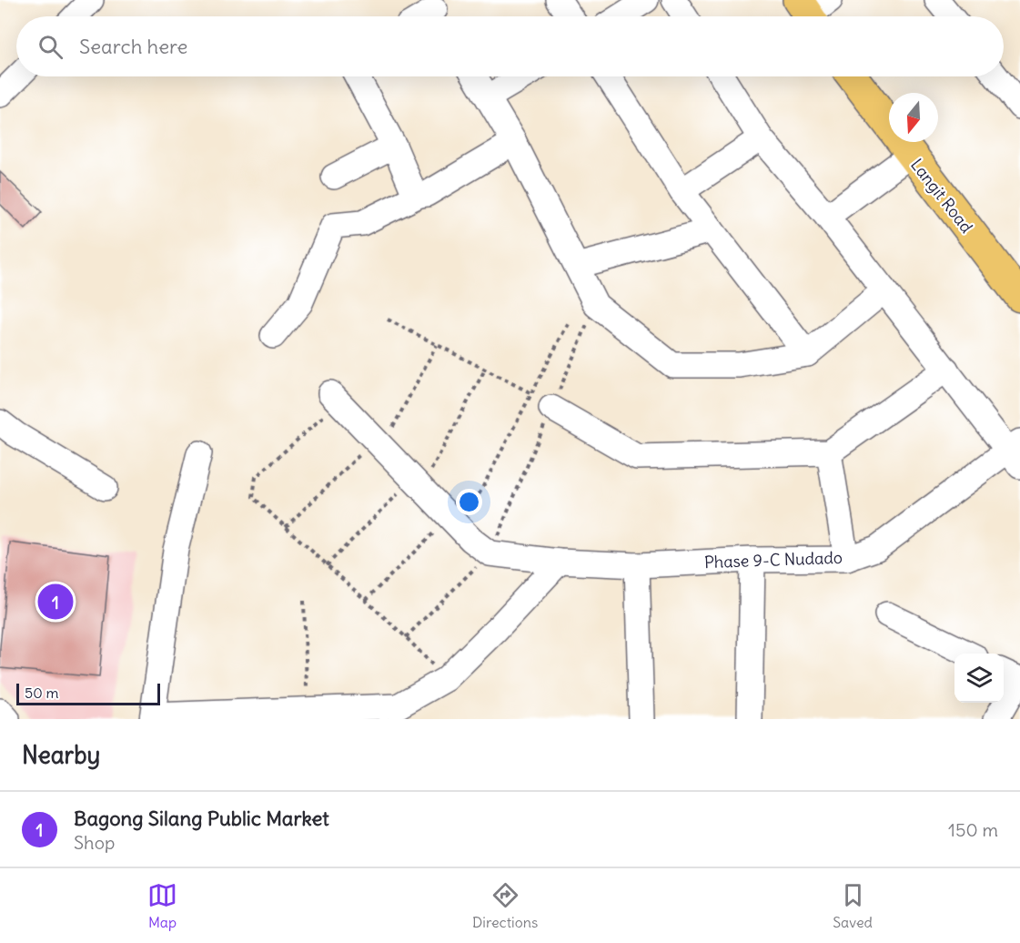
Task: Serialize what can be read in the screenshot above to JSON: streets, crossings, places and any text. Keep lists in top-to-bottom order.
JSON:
{
  "streets": {
    "main road": ["Langit Road"],
    "street": ["Phase 9-C Nudado"]
  },
  "scale_bar": "50 m",
  "north": "bottom",
  "page": {
    "search": "Search here",
    "pins": "1",
    "scale": "50 m",
    "heading": "Nearby",
    "list": [
      {
        "mark": "1",
        "name": "Bagong Silang Public Market",
        "note": "Shop",
        "value": "150 m"
      }
    ],
    "nav": ["Map", "Directions", "Saved"]
  }
}
